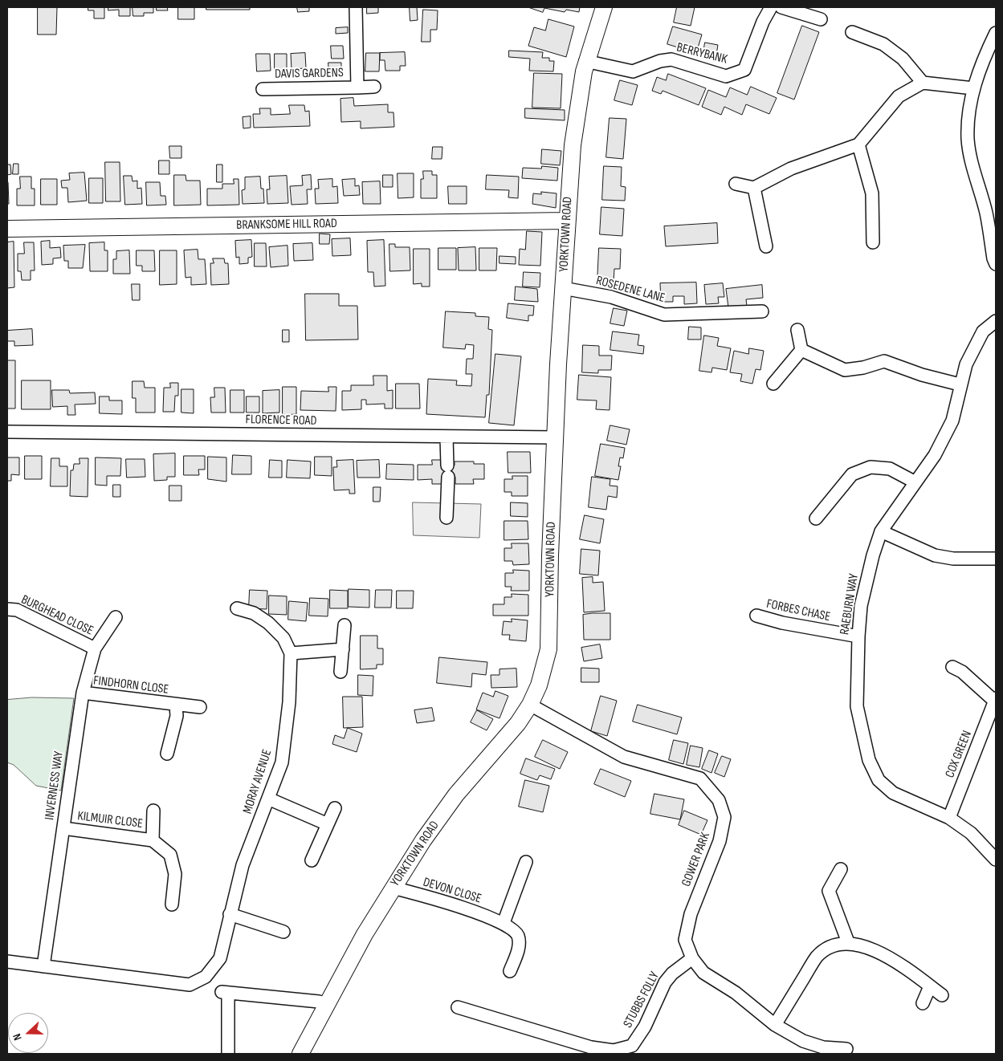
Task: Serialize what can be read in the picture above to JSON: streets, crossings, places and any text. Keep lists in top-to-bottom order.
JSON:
{
  "streets": {
    "street": [
      "BERRYBANK",
      "DAVIS GARDENS",
      "BRANKSOME HILL ROAD",
      "YORKTOWN ROAD",
      "ROSEDENE LANE",
      "FLORENCE ROAD",
      "RAEBURN WAY",
      "FORBES CHASE",
      "BURGHEAD CLOSE",
      "FINDHORN CLOSE",
      "COX GREEN",
      "MORAY AVENUE",
      "INVERNESS WAY",
      "KILMUIR CLOSE",
      "GOWER PARK",
      "DEVON CLOSE",
      "STUBBS FOLLY"
    ]
  },
  "crossings": [
    ["BERRYBANK", "YORKTOWN ROAD"],
    ["BRANKSOME HILL ROAD", "YORKTOWN ROAD"],
    ["YORKTOWN ROAD", "ROSEDENE LANE"],
    ["YORKTOWN ROAD", "FLORENCE ROAD"],
    ["YORKTOWN ROAD", "GOWER PARK"],
    ["YORKTOWN ROAD", "DEVON CLOSE"],
    ["RAEBURN WAY", "FORBES CHASE"],
    ["RAEBURN WAY", "COX GREEN"],
    ["BURGHEAD CLOSE", "INVERNESS WAY"],
    ["FINDHORN CLOSE", "INVERNESS WAY"],
    ["MORAY AVENUE", "INVERNESS WAY"],
    ["INVERNESS WAY", "KILMUIR CLOSE"],
    ["GOWER PARK", "STUBBS FOLLY"]
  ],
  "north": "left"
}
